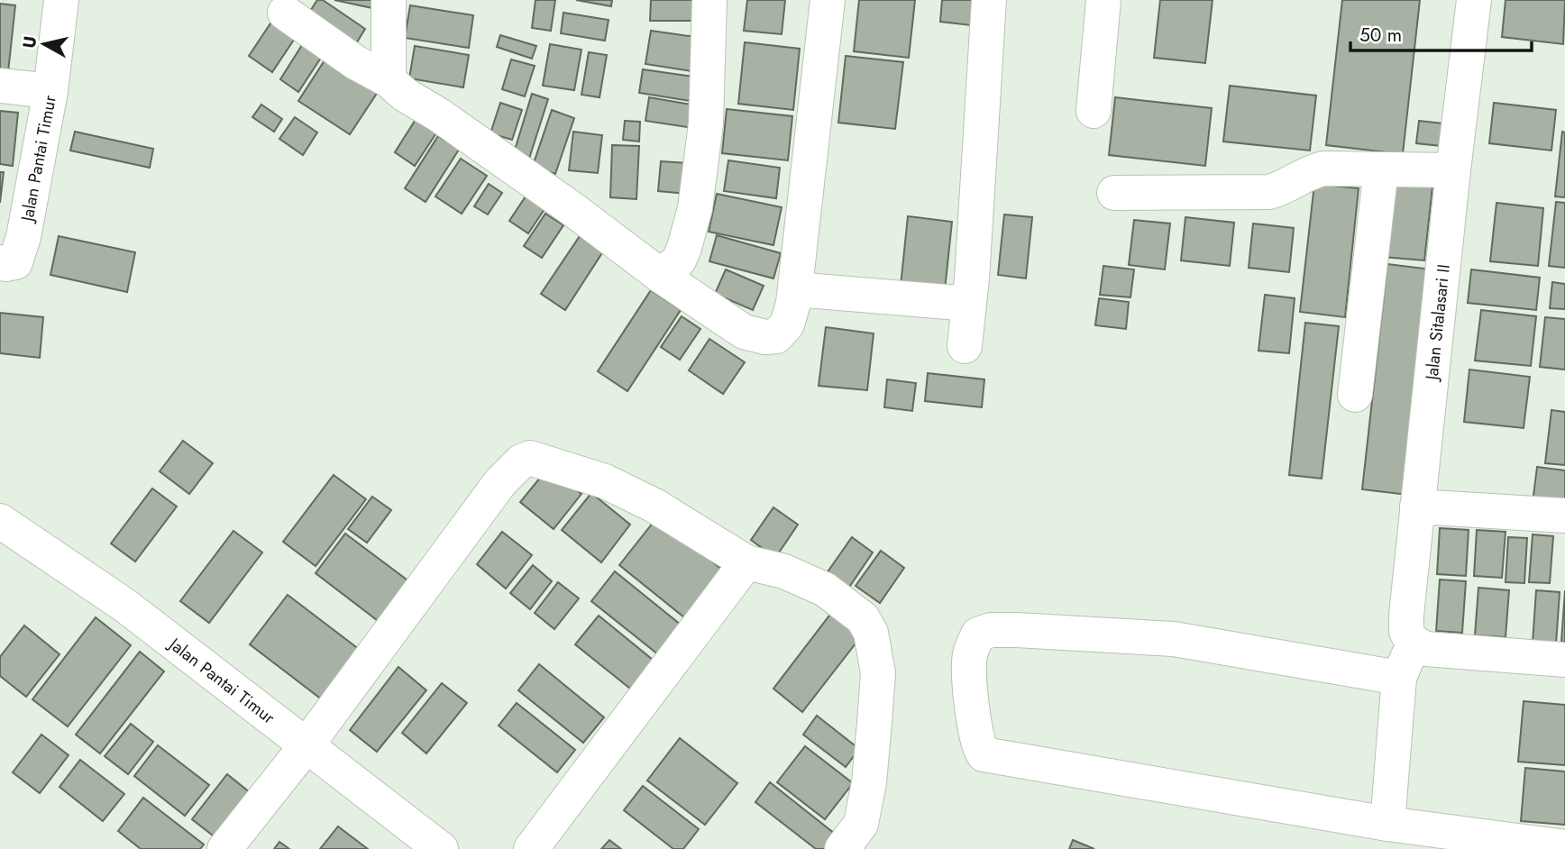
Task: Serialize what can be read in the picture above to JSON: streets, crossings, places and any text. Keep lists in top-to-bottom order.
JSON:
{
  "streets": {
    "street": ["Jalan Pantai Timur", "Jalan Sitalasari II"]
  },
  "scale_bar": "50 m",
  "north": "left"
}
